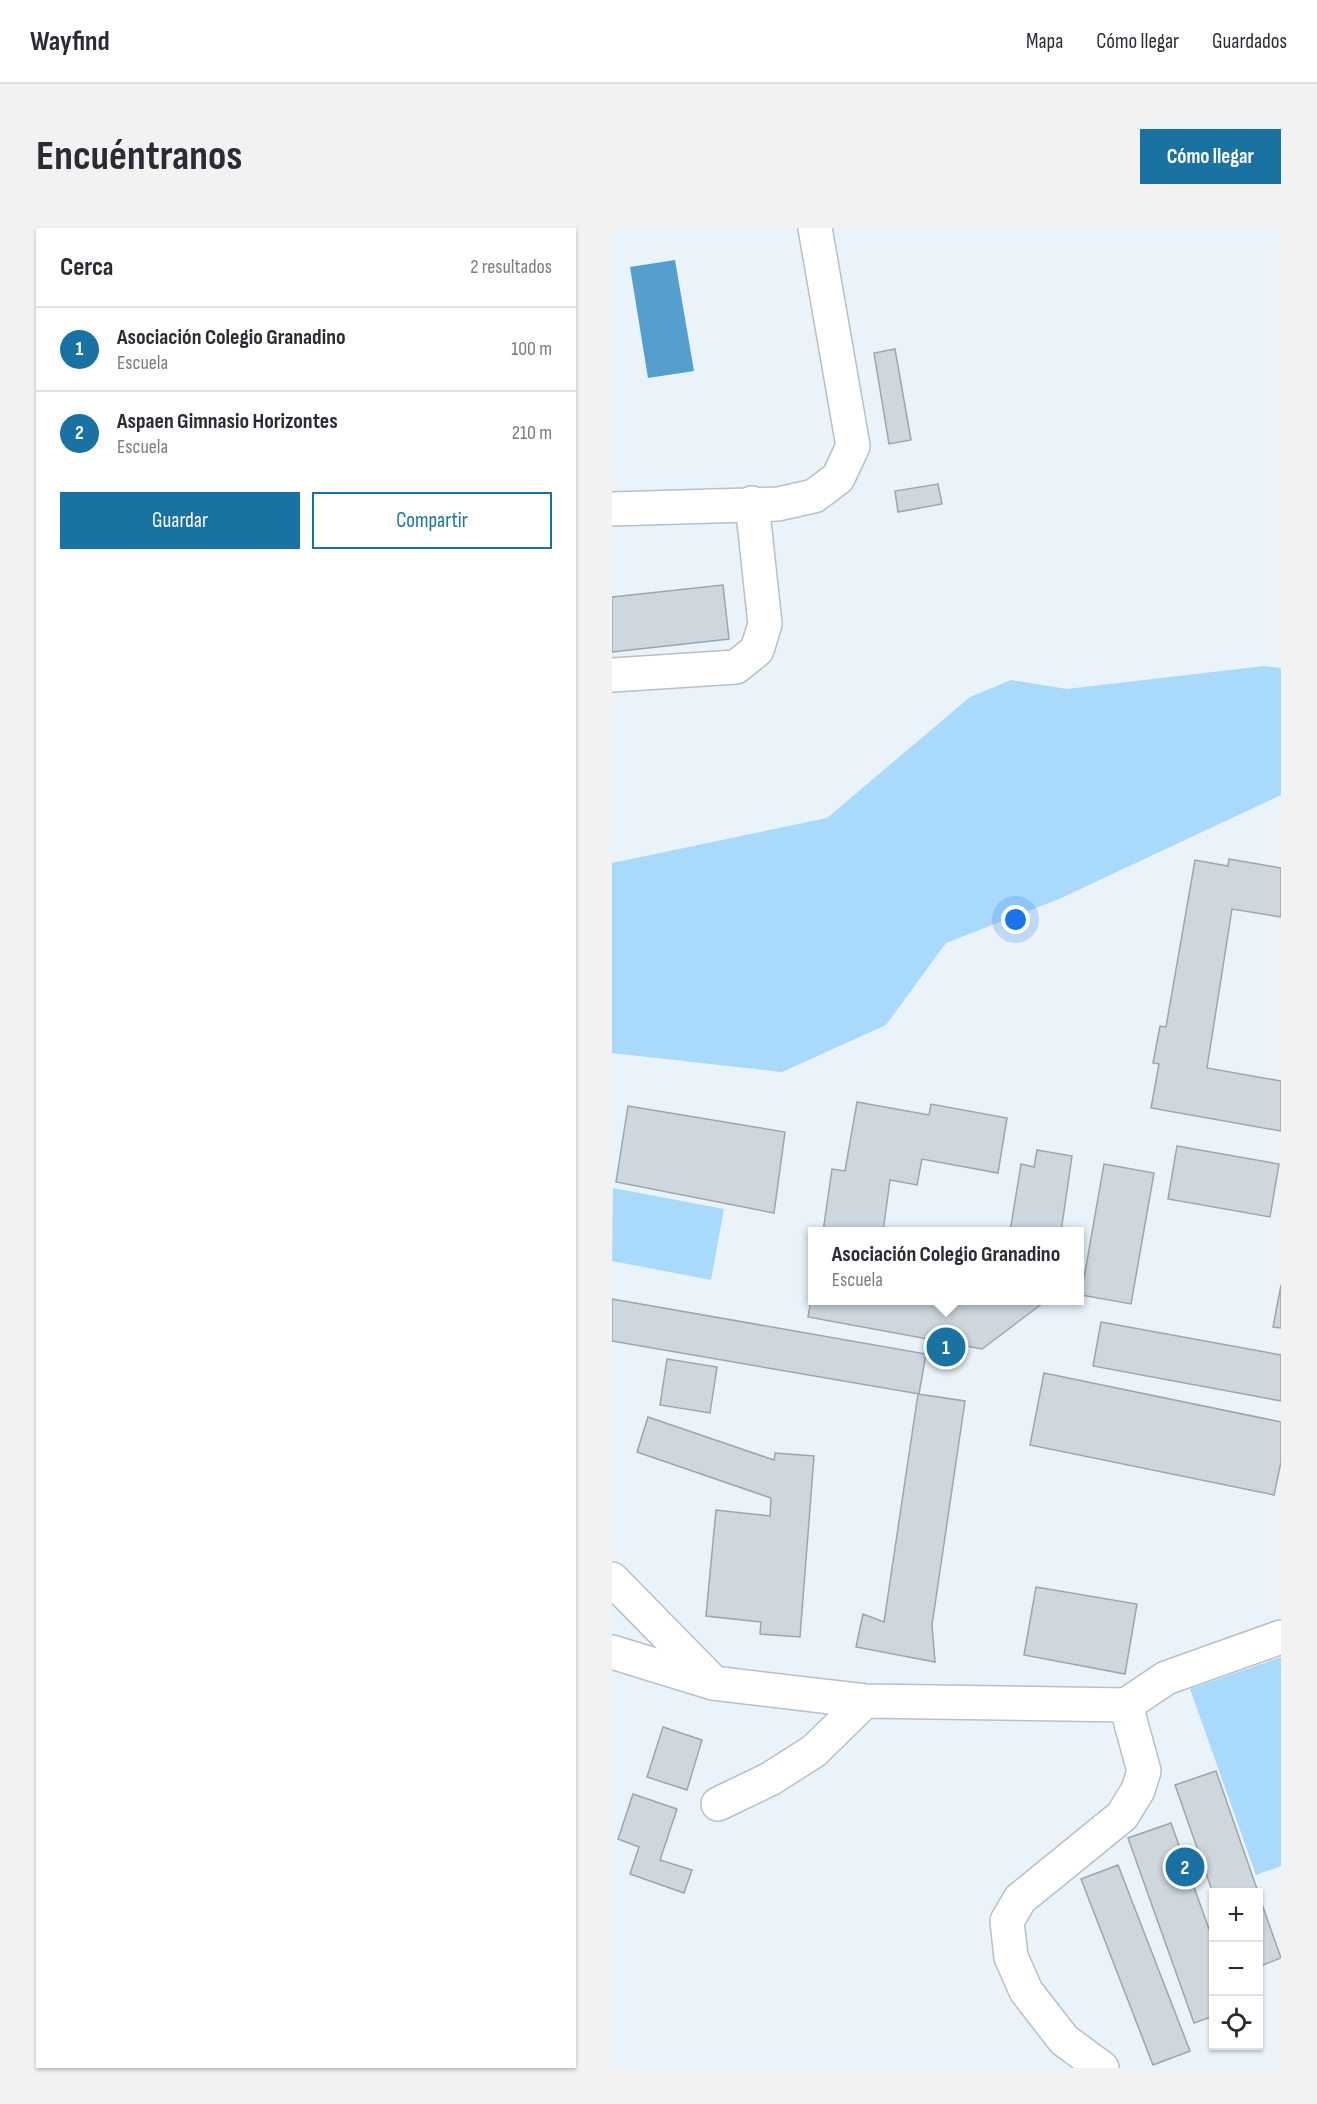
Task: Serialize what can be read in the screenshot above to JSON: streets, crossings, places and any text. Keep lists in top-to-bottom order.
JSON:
{
  "page": {
    "header": "Wayfind",
    "nav": ["Mapa", "Cómo llegar", "Guardados"],
    "buttons": [
      "Cómo llegar",
      ["Guardar", "Compartir"]
    ],
    "title": "Encuéntranos",
    "heading": ["Cerca", "2 resultados"],
    "list": [
      {
        "mark": "1",
        "name": "Asociación Colegio Granadino",
        "note": "Escuela",
        "value": "100 m"
      },
      {
        "mark": "2",
        "name": "Aspaen Gimnasio Horizontes",
        "note": "Escuela",
        "value": "210 m"
      }
    ],
    "popup": ["Asociación Colegio Granadino", "Escuela"],
    "pins": ["1", "2"],
    "map_buttons": ["+", "−"]
  }
}
